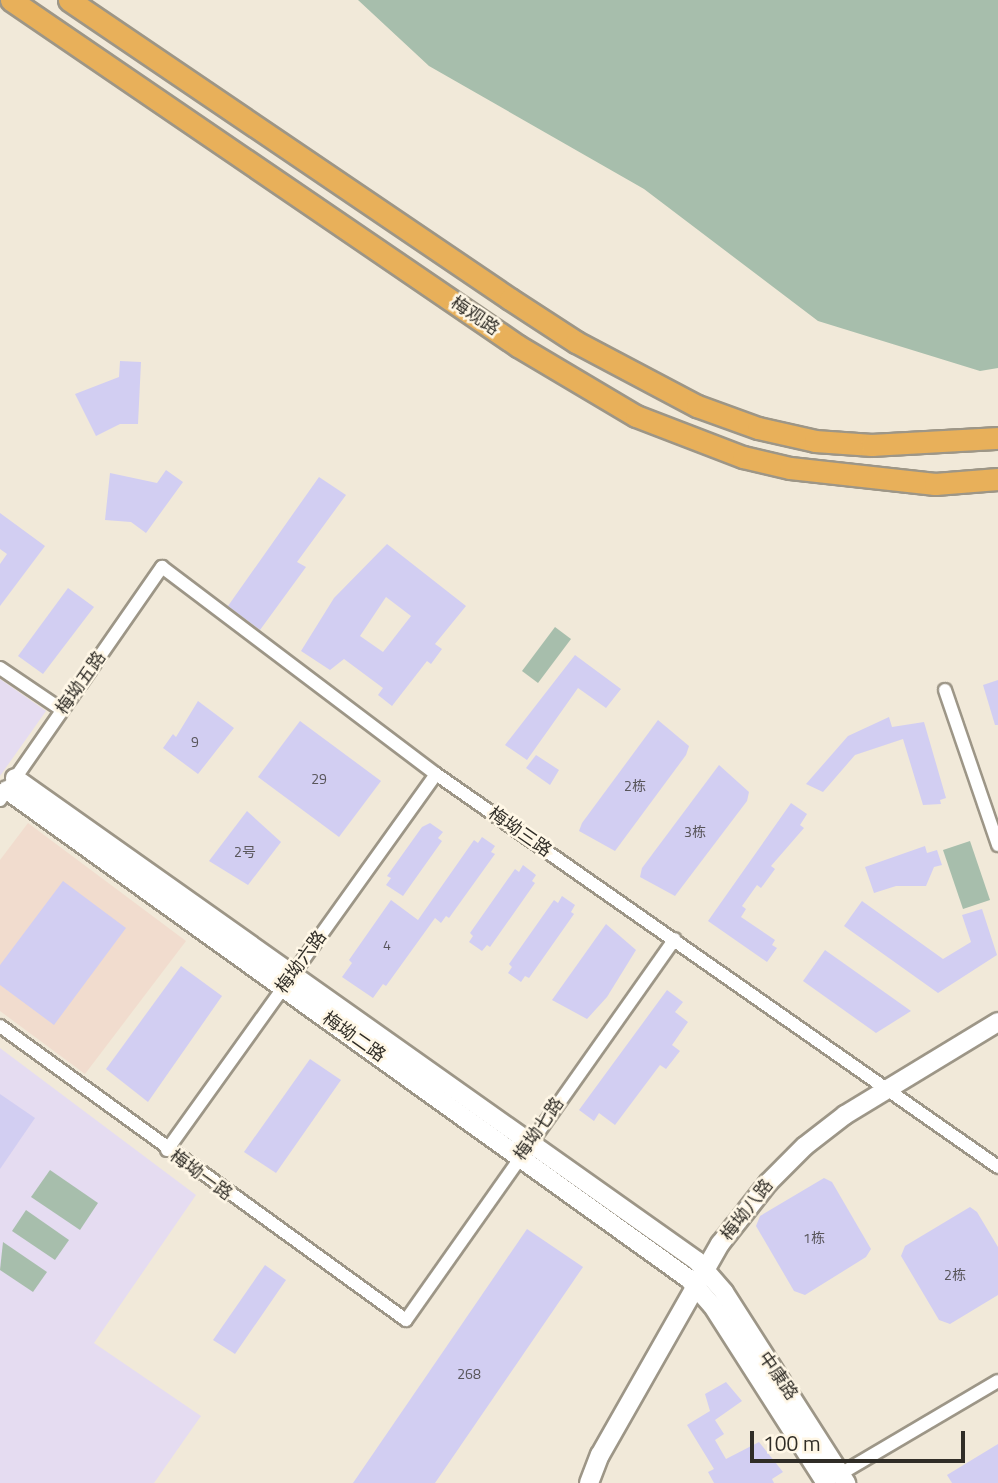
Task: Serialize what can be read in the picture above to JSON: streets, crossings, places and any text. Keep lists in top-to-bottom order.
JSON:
{
  "streets": {
    "highway": ["梅观路"],
    "street": [
      "梅坳五路",
      "梅坳三路",
      "梅坳六路",
      "梅坳二路",
      "梅坳七路",
      "梅坳一路",
      "梅坳八路",
      "中康路"
    ]
  },
  "crossings": [
    ["梅坳五路", "梅坳三路"],
    ["梅坳五路", "梅坳二路"],
    ["梅坳三路", "梅坳六路"],
    ["梅坳三路", "梅坳七路"],
    ["梅坳三路", "梅坳八路"],
    ["梅坳六路", "梅坳二路"],
    ["梅坳六路", "梅坳一路"],
    ["梅坳二路", "梅坳七路"],
    ["梅坳二路", "梅坳八路"],
    ["梅坳二路", "中康路"],
    ["梅坳七路", "梅坳一路"],
    ["梅坳八路", "中康路"]
  ],
  "house_numbers": [
    "9",
    "29",
    "2栋",
    "3栋",
    "2号",
    "4",
    "1栋",
    "2栋",
    "268"
  ],
  "scale_bar": "100 m"
}
